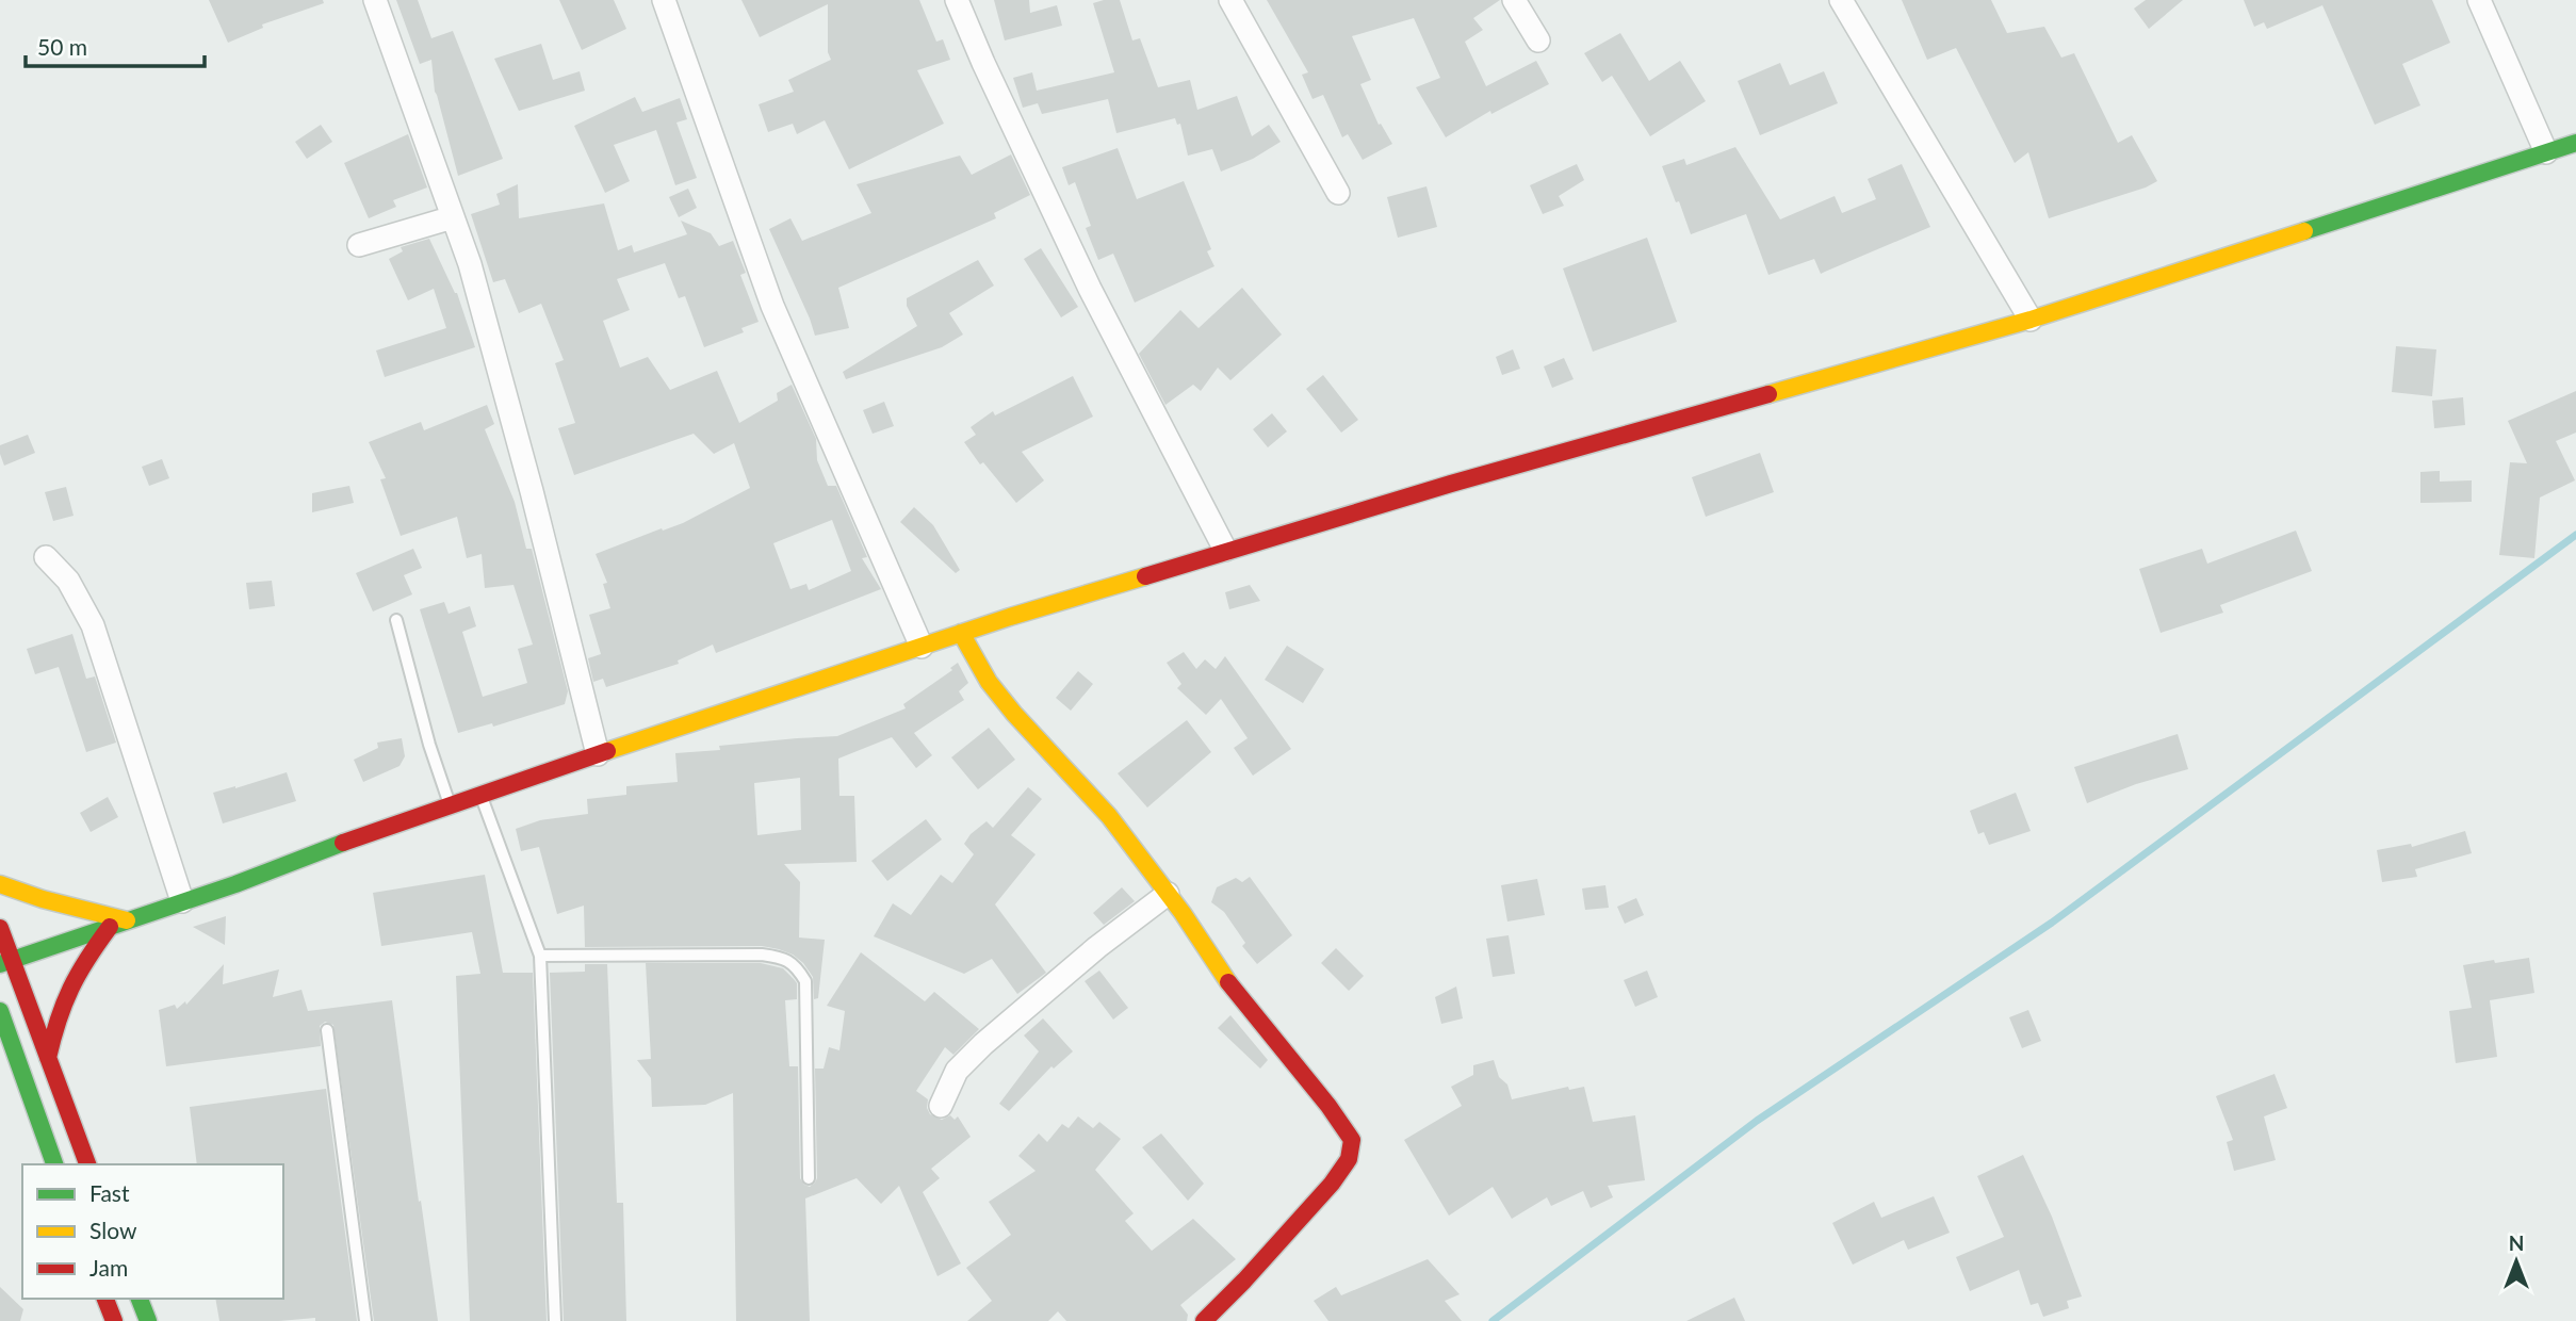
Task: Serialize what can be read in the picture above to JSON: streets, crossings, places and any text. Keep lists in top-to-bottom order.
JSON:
{
  "legend": ["Fast", "Slow", "Jam"],
  "scale_bar": "50 m",
  "north": "top"
}
